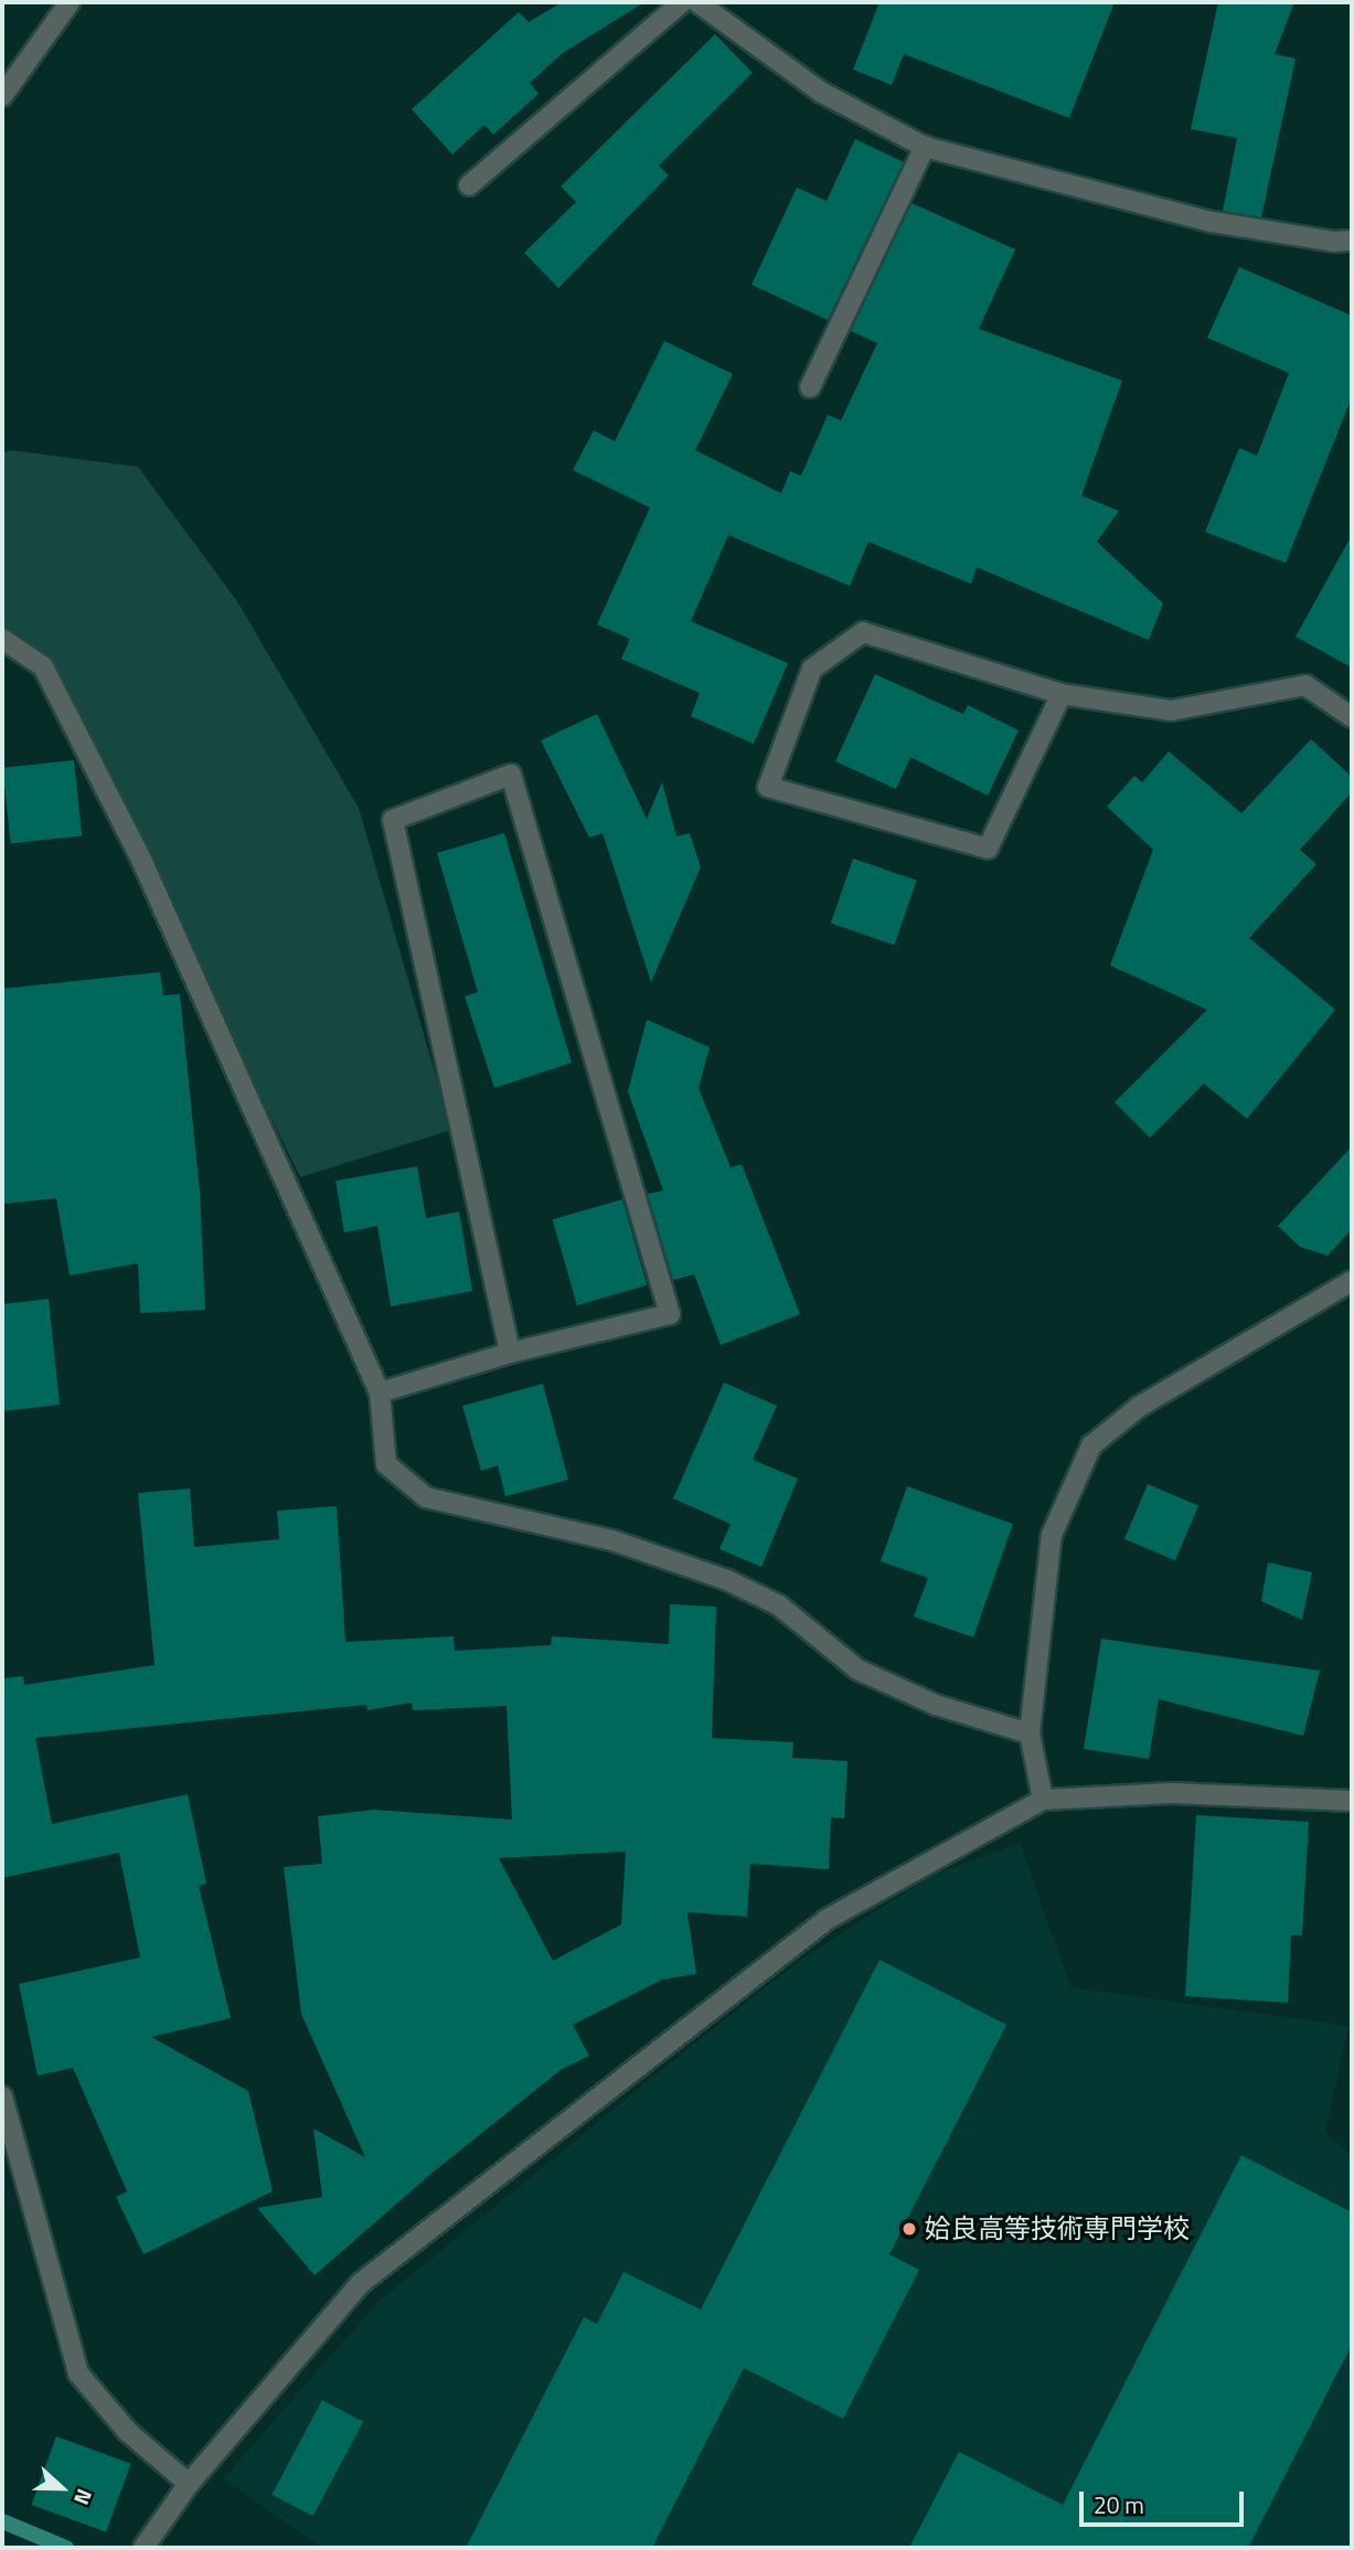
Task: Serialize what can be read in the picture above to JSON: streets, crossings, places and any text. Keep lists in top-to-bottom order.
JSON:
{
  "places": ["姶良高等技術専門学校"],
  "scale_bar": "20 m",
  "north": "right"
}
